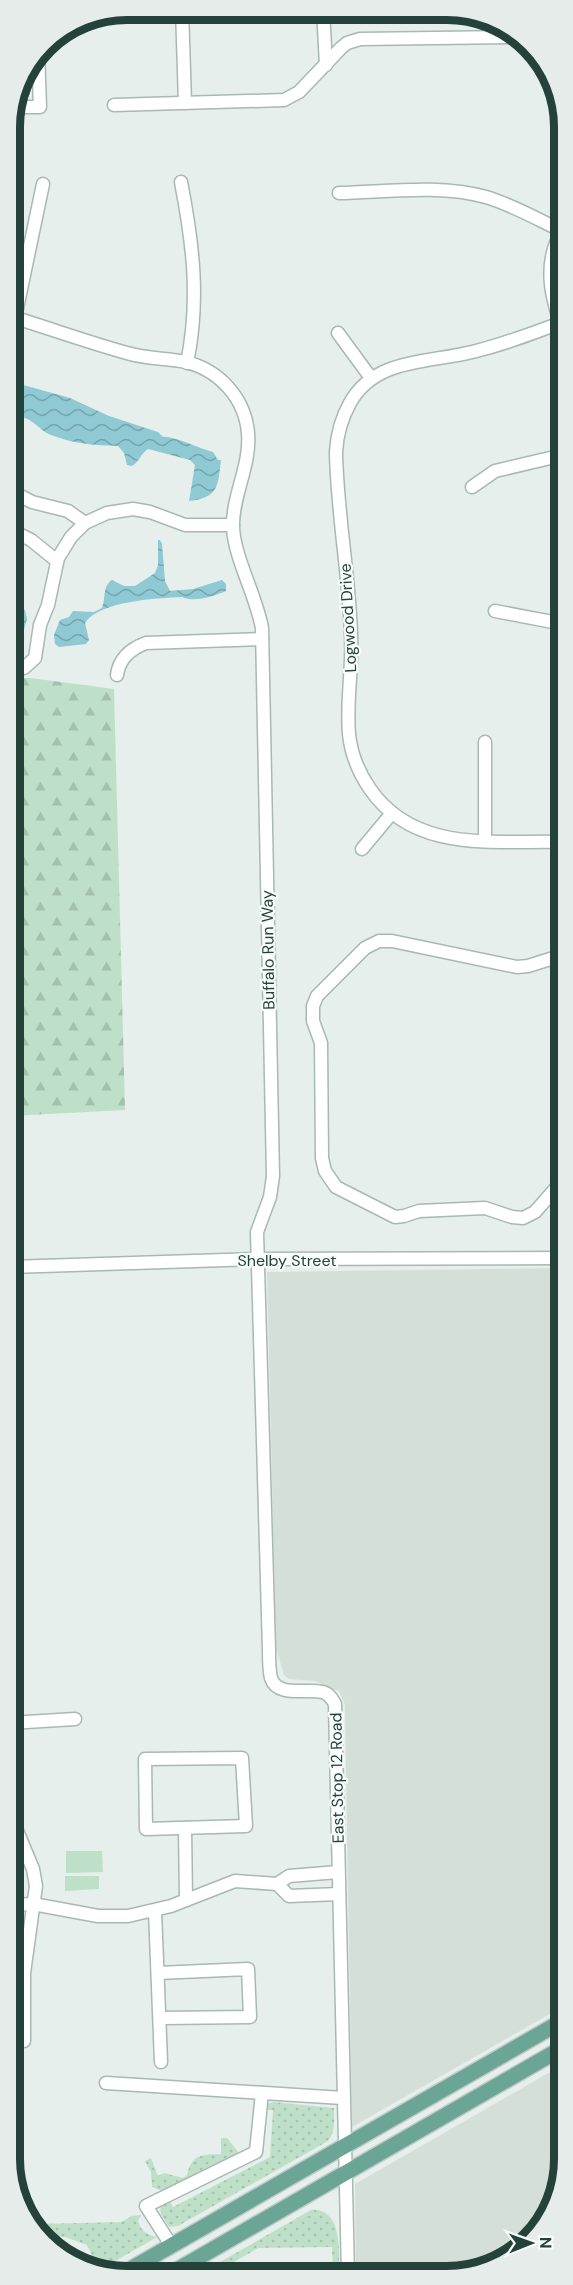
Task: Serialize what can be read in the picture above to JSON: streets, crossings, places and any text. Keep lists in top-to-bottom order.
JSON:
{
  "streets": {
    "street": [
      "Logwood Drive",
      "Buffalo Run Way",
      "Shelby Street",
      "East Stop 12 Road"
    ]
  },
  "crossings": [
    ["Buffalo Run Way", "Shelby Street"],
    ["Buffalo Run Way", "East Stop 12 Road"],
    ["Shelby Street", "East Stop 12 Road"]
  ],
  "north": "right"
}
